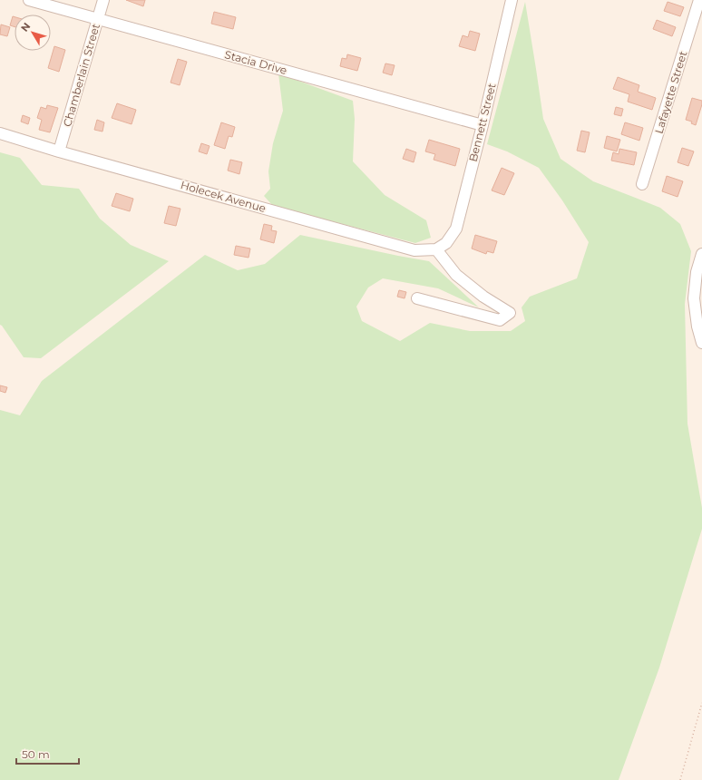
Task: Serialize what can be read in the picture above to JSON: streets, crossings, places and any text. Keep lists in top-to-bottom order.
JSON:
{
  "streets": {
    "street": [
      "Stacia Drive",
      "Chamberlain Street",
      "Lafayette Street",
      "Bennett Street",
      "Holecek Avenue"
    ]
  },
  "crossings": [
    ["Stacia Drive", "Chamberlain Street"],
    ["Stacia Drive", "Bennett Street"],
    ["Chamberlain Street", "Holecek Avenue"],
    ["Bennett Street", "Holecek Avenue"]
  ],
  "scale_bar": "50 m",
  "north": "top left"
}
